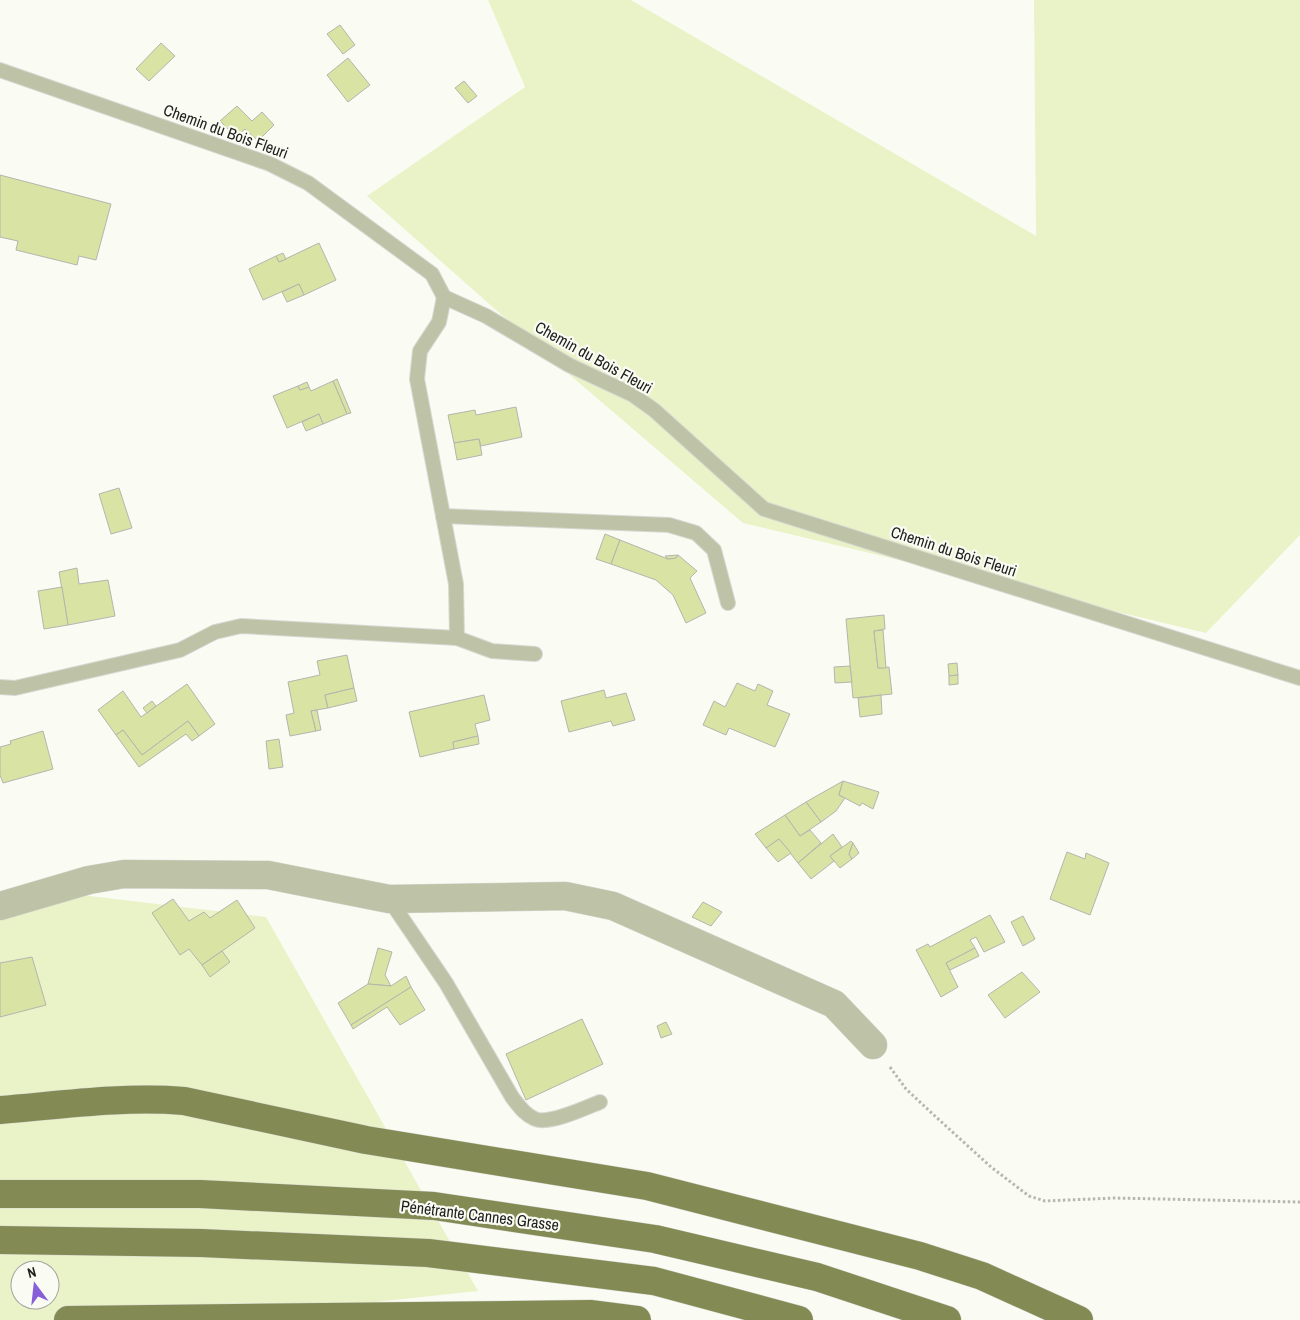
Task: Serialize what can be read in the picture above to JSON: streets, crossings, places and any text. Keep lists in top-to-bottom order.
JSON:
{
  "streets": {
    "highway": ["Pénétrante Cannes Grasse"],
    "lane": ["Chemin du Bois Fleuri"]
  },
  "north": "top"
}
